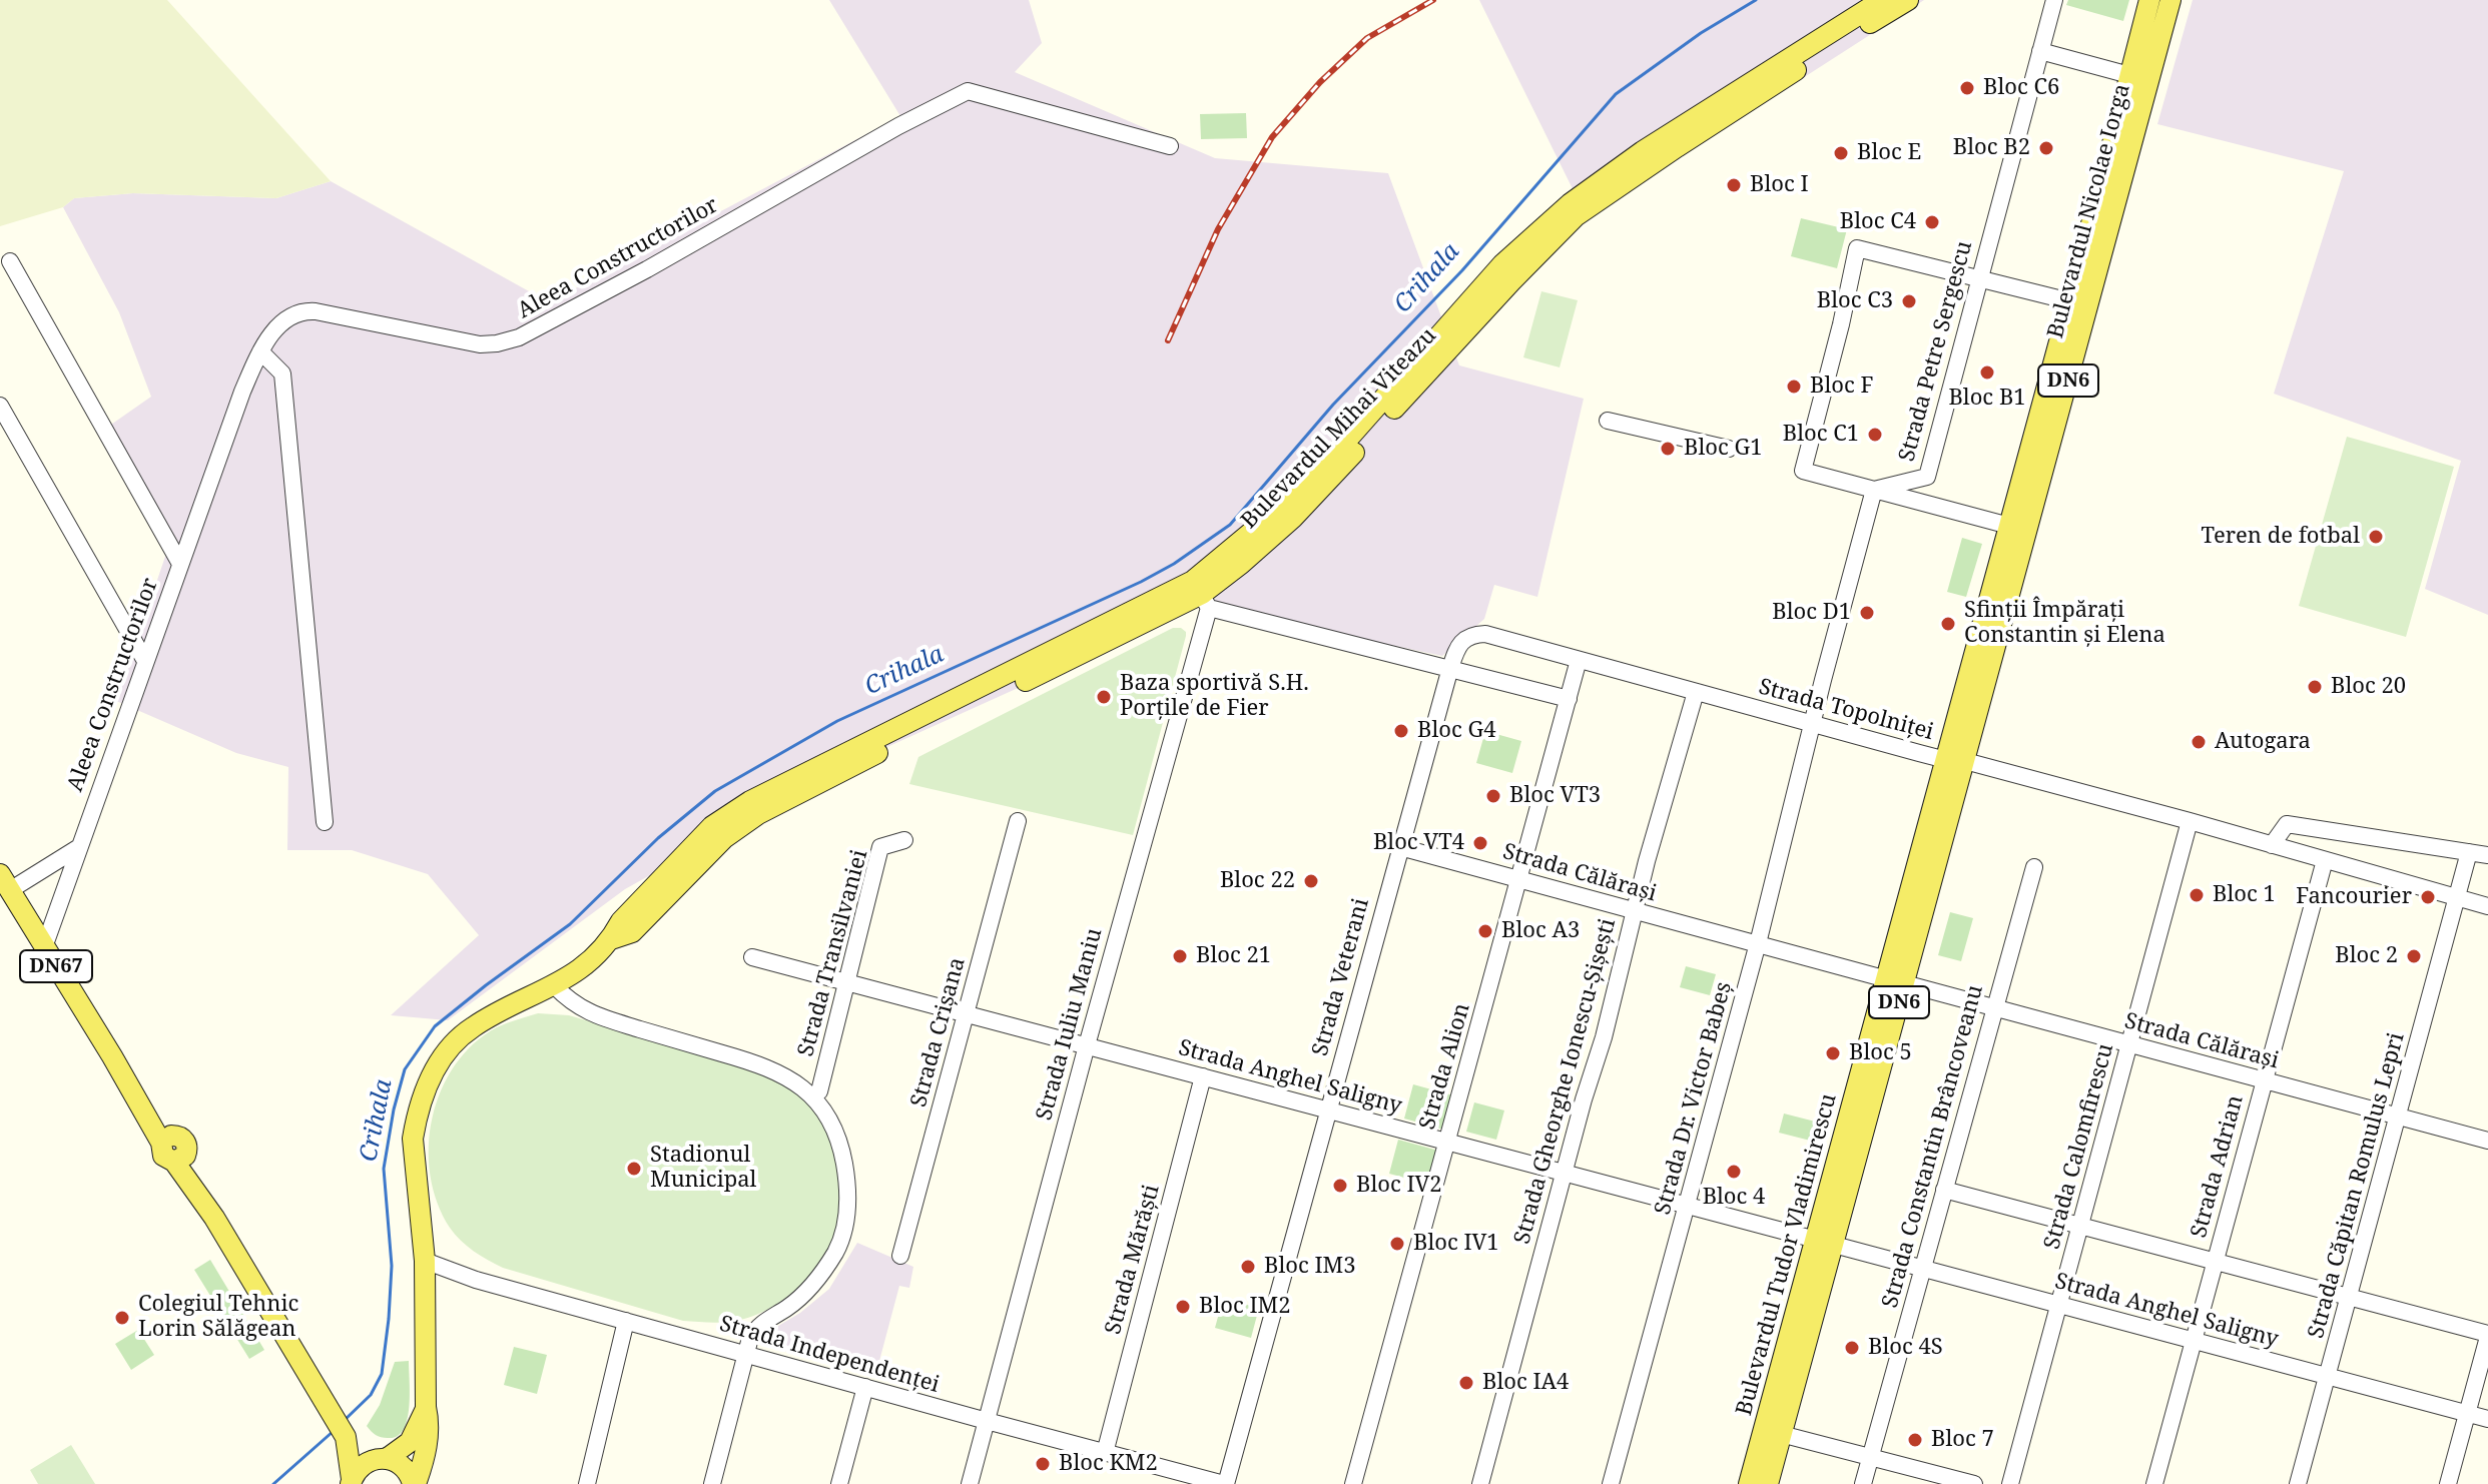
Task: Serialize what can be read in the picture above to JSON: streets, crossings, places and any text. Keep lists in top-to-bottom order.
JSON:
{
  "streets": {
    "main road": [
      "Bulevardul Nicolae Iorga",
      "DN6",
      "Bulevardul Mihai Viteazu",
      "DN67",
      "Bulevardul Tudor Vladimirescu"
    ],
    "street": [
      "Aleea Constructorilor",
      "Strada Petre Sergescu",
      "Strada Topolniței",
      "Strada Călărași",
      "Strada Transilvaniei",
      "Strada Veterani",
      "Strada Iuliu Maniu",
      "Strada Crișana",
      "Strada Alion",
      "Strada Anghel Saligny",
      "Strada Gheorghe Ionescu-Șișești",
      "Strada Dr. Victor Babeș",
      "Strada Constantin Brâncoveanu",
      "Strada Calomfirescu",
      "Strada Adrian",
      "Strada Căpitan Romulus Lepri",
      "Strada Mărăști",
      "Strada Independenței"
    ]
  },
  "crossings": [
    ["Bulevardul Nicolae Iorga", "Strada Topolniței"],
    ["Bulevardul Nicolae Iorga", "Bulevardul Tudor Vladimirescu"],
    ["Aleea Constructorilor", "DN67"],
    ["Bulevardul Mihai Viteazu", "Strada Transilvaniei"],
    ["Bulevardul Mihai Viteazu", "Strada Iuliu Maniu"],
    ["Bulevardul Mihai Viteazu", "Strada Independenței"],
    ["Strada Topolniței", "Strada Veterani"],
    ["Strada Topolniței", "Strada Alion"],
    ["Strada Topolniței", "Strada Gheorghe Ionescu-Șișești"],
    ["Strada Topolniței", "Strada Dr. Victor Babeș"],
    ["Strada Topolniței", "Strada Calomfirescu"],
    ["Strada Topolniței", "Strada Adrian"],
    ["Strada Topolniței", "Strada Căpitan Romulus Lepri"],
    ["Strada Topolniței", "Bulevardul Tudor Vladimirescu"],
    ["Strada Călărași", "Strada Veterani"],
    ["Strada Călărași", "Strada Alion"],
    ["Strada Călărași", "Strada Gheorghe Ionescu-Șișești"],
    ["Strada Călărași", "Strada Dr. Victor Babeș"],
    ["Strada Călărași", "Strada Constantin Brâncoveanu"],
    ["Strada Călărași", "Strada Calomfirescu"],
    ["Strada Călărași", "Strada Adrian"],
    ["Strada Călărași", "Strada Căpitan Romulus Lepri"],
    ["Strada Călărași", "Bulevardul Tudor Vladimirescu"],
    ["Strada Transilvaniei", "Strada Anghel Saligny"],
    ["Strada Transilvaniei", "Strada Independenței"],
    ["Strada Veterani", "Strada Anghel Saligny"],
    ["Strada Veterani", "Strada Independenței"],
    ["Strada Iuliu Maniu", "Strada Anghel Saligny"],
    ["Strada Iuliu Maniu", "Strada Independenței"],
    ["Strada Crișana", "Strada Anghel Saligny"],
    ["Strada Alion", "Strada Anghel Saligny"],
    ["Strada Anghel Saligny", "Strada Gheorghe Ionescu-Șișești"],
    ["Strada Anghel Saligny", "Strada Dr. Victor Babeș"],
    ["Strada Anghel Saligny", "Strada Constantin Brâncoveanu"],
    ["Strada Anghel Saligny", "Strada Calomfirescu"],
    ["Strada Anghel Saligny", "Strada Adrian"],
    ["Strada Anghel Saligny", "Strada Căpitan Romulus Lepri"],
    ["Strada Anghel Saligny", "Bulevardul Tudor Vladimirescu"],
    ["Strada Anghel Saligny", "Strada Mărăști"],
    ["Strada Mărăști", "Strada Independenței"]
  ],
  "water": ["Crihala"],
  "places": [
    "Bloc C6",
    "Bloc B2",
    "Bloc E",
    "Bloc I",
    "Bloc C4",
    "Bloc C3",
    "Bloc B1",
    "Bloc F",
    "Bloc C1",
    "Bloc G1",
    "Teren de fotbal",
    "Bloc D1",
    "Sfinții Împărați Constantin și Elena",
    "Bloc 20",
    "Baza sportivă S.H. Porțile de Fier",
    "Bloc G4",
    "Autogara",
    "Bloc VT3",
    "Bloc VT4",
    "Bloc 22",
    "Bloc 1",
    "Fancourier",
    "Bloc A3",
    "Bloc 21",
    "Bloc 2",
    "Bloc 5",
    "Stadionul Municipal",
    "Bloc 4",
    "Bloc IV2",
    "Bloc IV1",
    "Bloc IM3",
    "Bloc IM2",
    "Colegiul Tehnic Lorin Sălăgean",
    "Bloc 4S",
    "Bloc IA4",
    "Bloc 7",
    "Bloc KM2"
  ]
}
